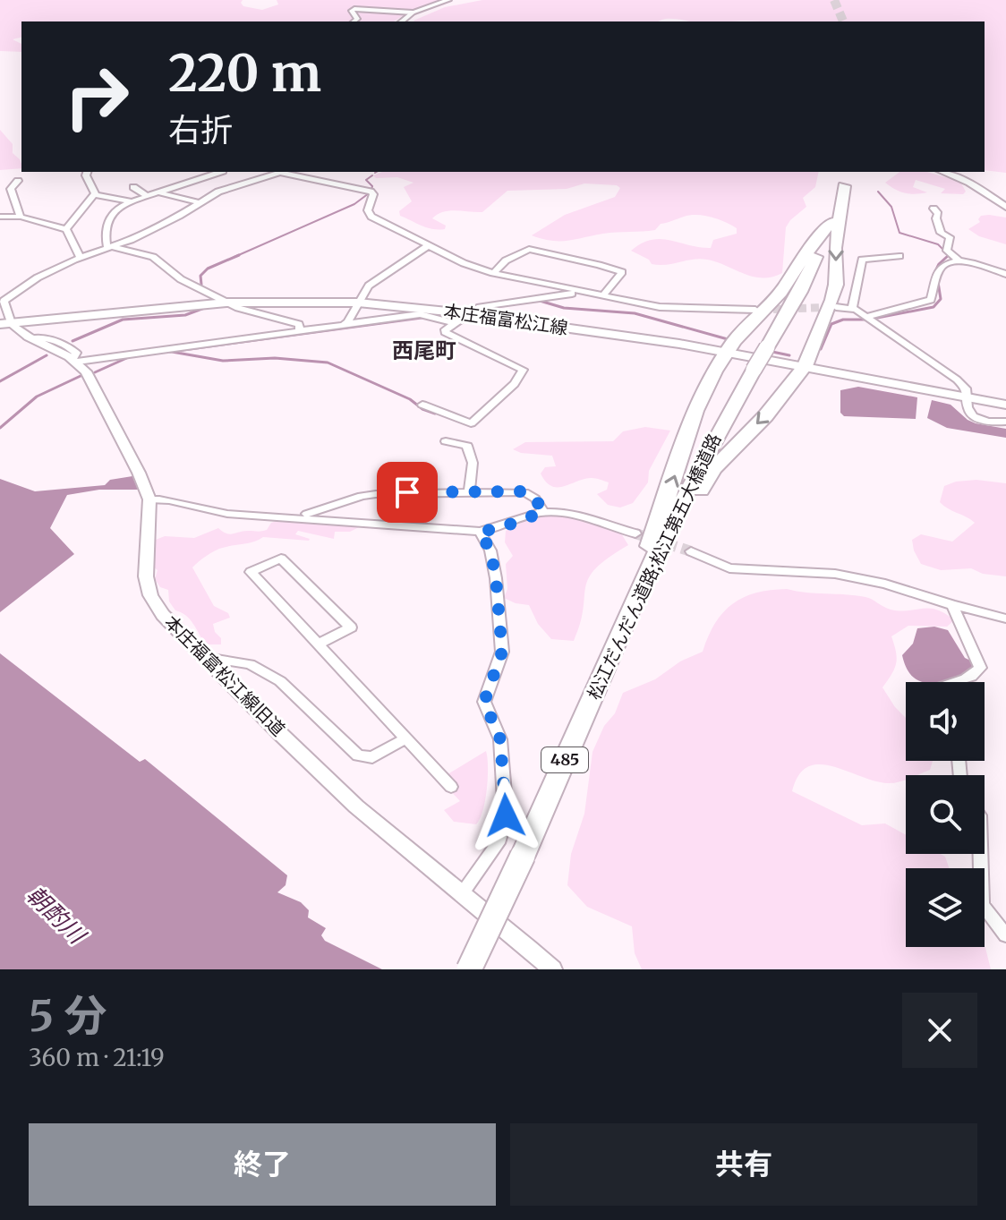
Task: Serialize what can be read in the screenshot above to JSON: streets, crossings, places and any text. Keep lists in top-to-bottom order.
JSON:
{
  "streets": {
    "highway": ["松江だんだん道路;松江第五大橋道路", "485"],
    "main road": ["本庄福富松江線"],
    "street": ["本庄福富松江線旧道"]
  },
  "districts": ["西尾町"],
  "water": ["朝酌川"],
  "page": {
    "turn": ["220 m", "右折"],
    "heading": ["5 分", "360 m · 21:19"],
    "buttons": ["終了", "共有"]
  }
}
